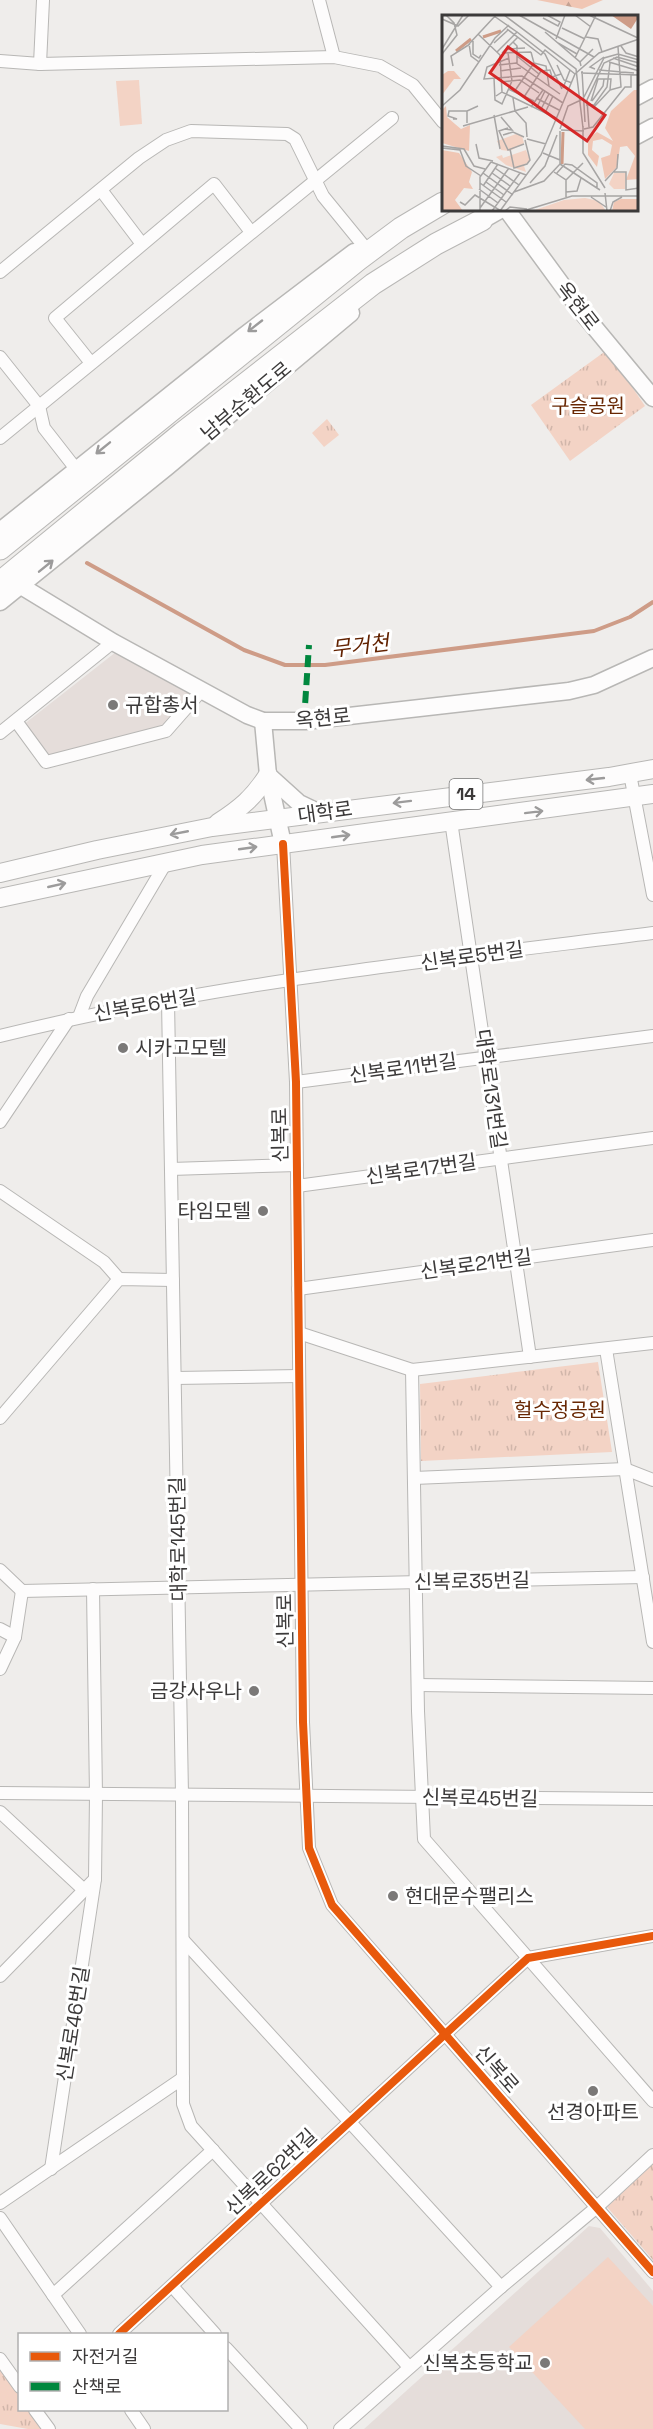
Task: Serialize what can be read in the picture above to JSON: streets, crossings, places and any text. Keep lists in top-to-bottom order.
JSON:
{
  "streets": {
    "main road": [
      "옥현로",
      "남부순환도로",
      "14",
      "대학로"
    ],
    "street": [
      "신복로5번길",
      "신복로6번길",
      "신복로11번길",
      "대학로131번길",
      "신복로",
      "신복로17번길",
      "신복로21번길",
      "대학로145번길",
      "신복로35번길",
      "신복로45번길",
      "신복로46번길",
      "신복로62번길"
    ]
  },
  "crossings": [
    ["옥현로", "남부순환도로"],
    ["대학로", "대학로131번길"],
    ["대학로", "신복로"],
    ["신복로5번길", "신복로6번길"],
    ["신복로5번길", "대학로131번길"],
    ["신복로5번길", "신복로"],
    ["신복로6번길", "신복로"],
    ["신복로6번길", "대학로145번길"],
    ["신복로11번길", "대학로131번길"],
    ["신복로11번길", "신복로"],
    ["대학로131번길", "신복로17번길"],
    ["대학로131번길", "신복로21번길"],
    ["신복로", "신복로17번길"],
    ["신복로", "신복로21번길"],
    ["신복로", "신복로35번길"],
    ["신복로", "신복로45번길"],
    ["신복로", "신복로62번길"],
    ["대학로145번길", "신복로35번길"],
    ["대학로145번길", "신복로62번길"],
    ["신복로35번길", "신복로46번길"]
  ],
  "water": ["무거천"],
  "parks": ["구슬공원", "헐수정공원"],
  "places": [
    "규합총서",
    "시카고모텔",
    "타임모텔",
    "금강사우나",
    "현대문수팰리스",
    "선경아파트",
    "신복초등학교"
  ],
  "legend": ["자전거길", "산책로"]
}
